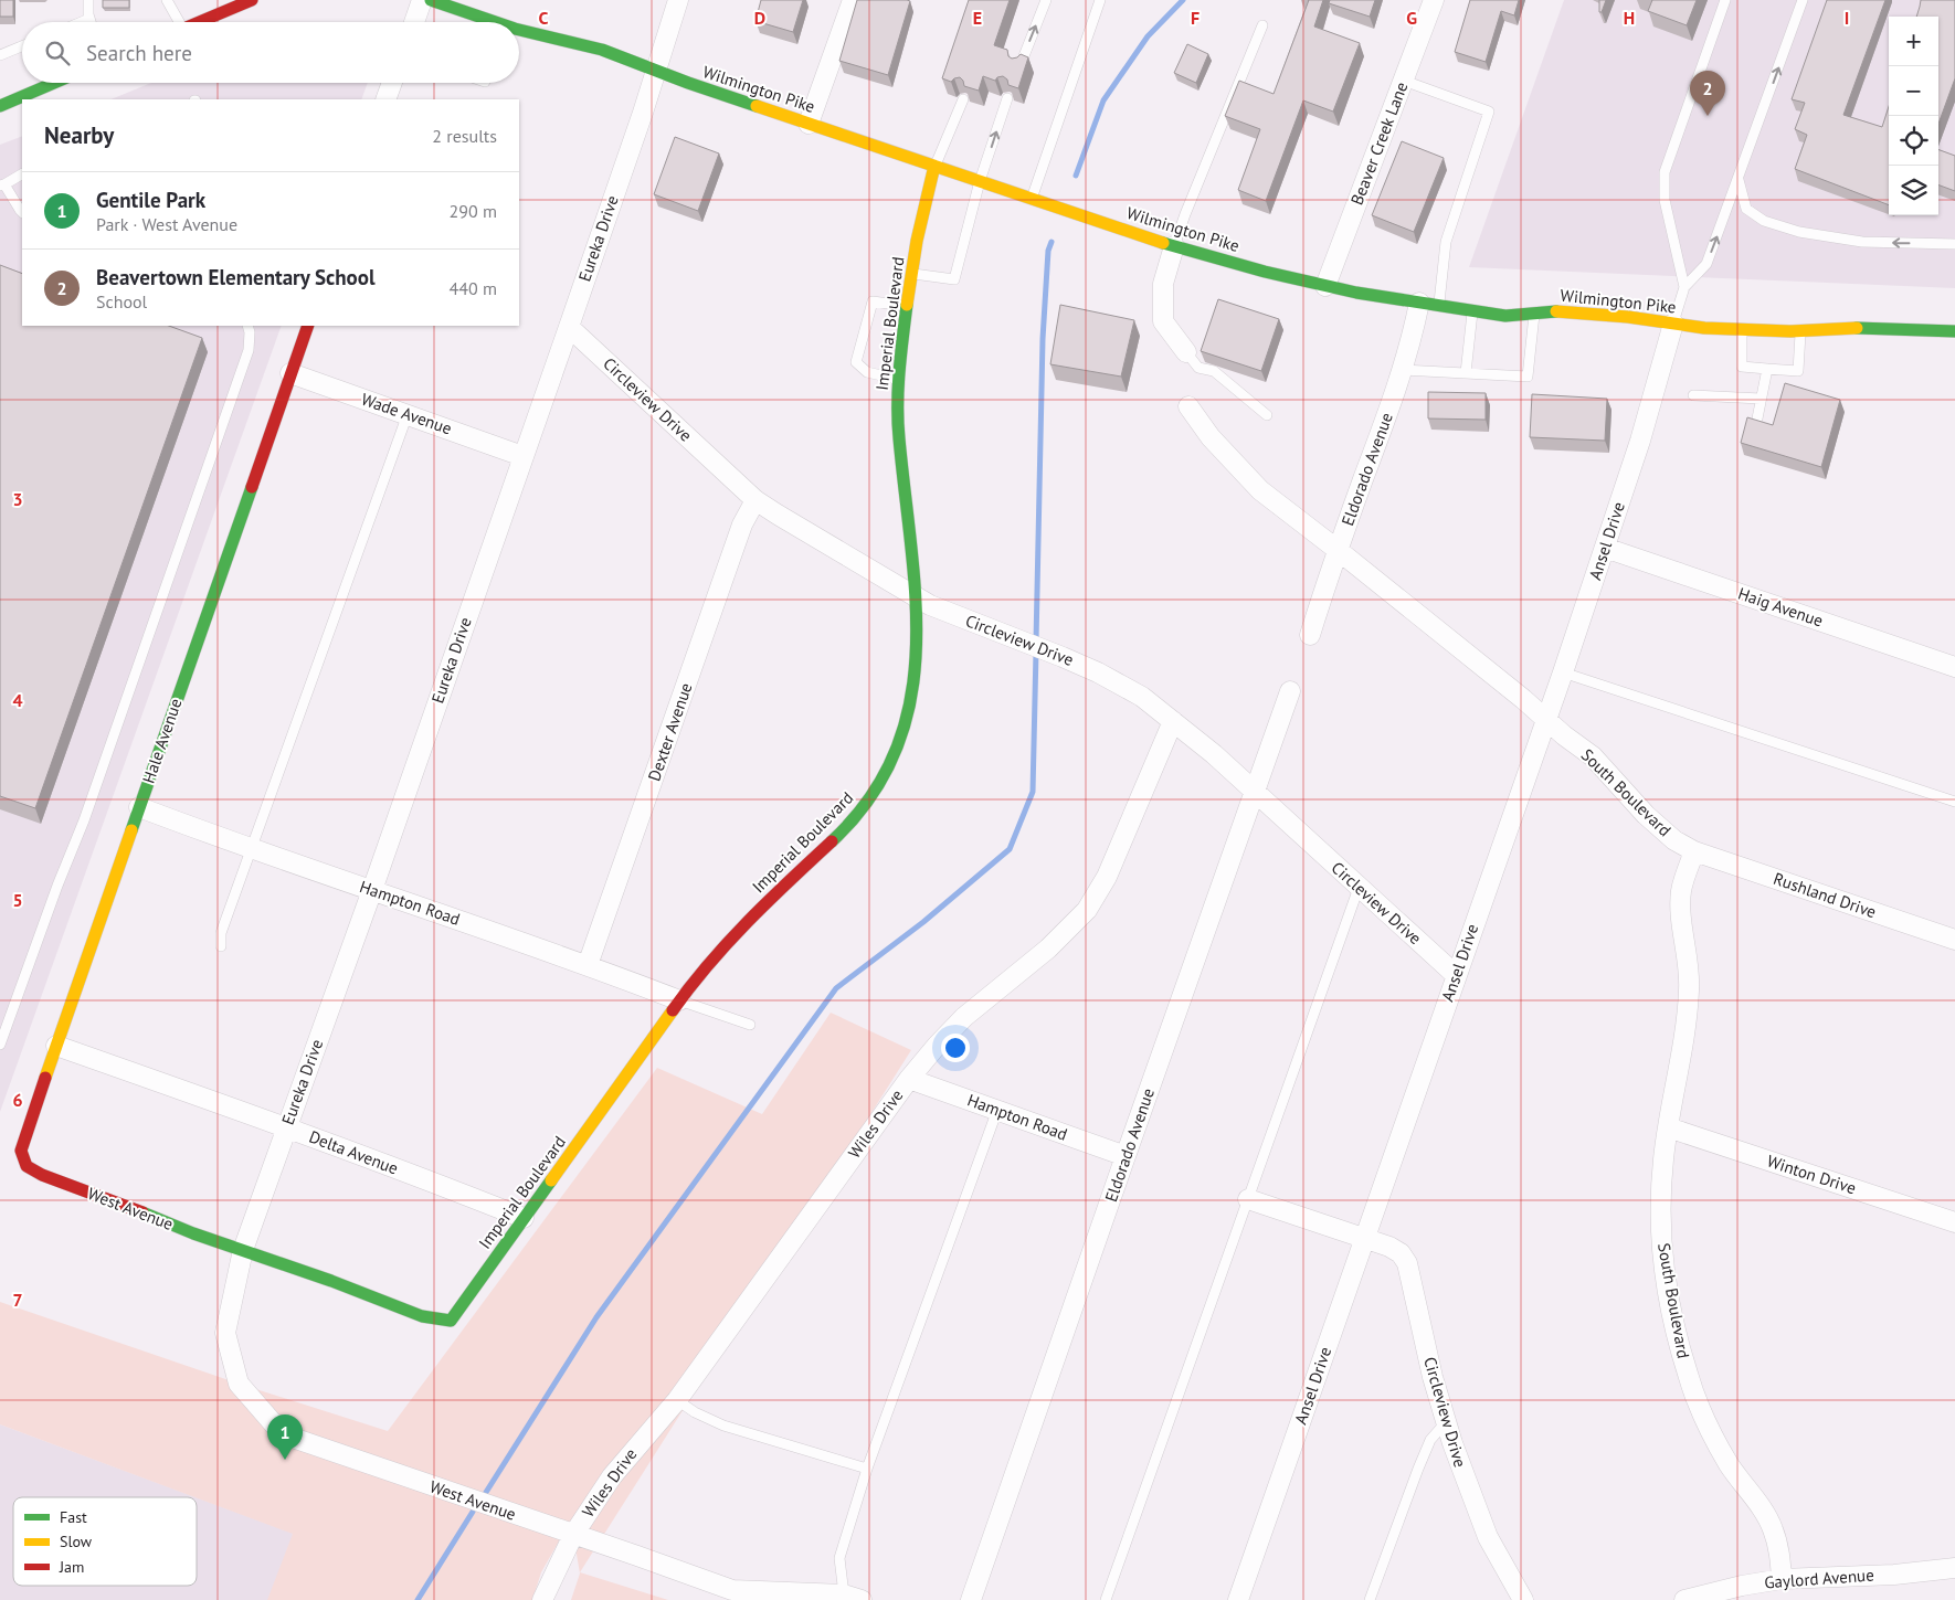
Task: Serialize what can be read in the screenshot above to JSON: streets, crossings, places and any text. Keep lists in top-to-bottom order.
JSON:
{
  "streets": {
    "street": [
      "Wilmington Pike",
      "Beaver Creek Lane",
      "Eureka Drive",
      "Imperial Boulevard",
      "Circleview Drive",
      "Wade Avenue",
      "Eldorado Avenue",
      "Ansel Drive",
      "Haig Avenue",
      "Dexter Avenue",
      "Hale Avenue",
      "South Boulevard",
      "Rushland Drive",
      "Hampton Road",
      "Wiles Drive",
      "Delta Avenue",
      "Winton Drive",
      "West Avenue",
      "Gaylord Avenue"
    ]
  },
  "crossings": [
    ["Wilmington Pike", "Beaver Creek Lane"],
    ["Wilmington Pike", "Eureka Drive"],
    ["Wilmington Pike", "Imperial Boulevard"],
    ["Wilmington Pike", "Eldorado Avenue"],
    ["Wilmington Pike", "Ansel Drive"],
    ["Eureka Drive", "Circleview Drive"],
    ["Eureka Drive", "Wade Avenue"],
    ["Eureka Drive", "Hampton Road"],
    ["Eureka Drive", "Delta Avenue"],
    ["Eureka Drive", "West Avenue"],
    ["Imperial Boulevard", "Circleview Drive"],
    ["Imperial Boulevard", "Hampton Road"],
    ["Imperial Boulevard", "Delta Avenue"],
    ["Imperial Boulevard", "West Avenue"],
    ["Circleview Drive", "Eldorado Avenue"],
    ["Circleview Drive", "Ansel Drive"],
    ["Circleview Drive", "Dexter Avenue"],
    ["Circleview Drive", "Wiles Drive"],
    ["Wade Avenue", "Hale Avenue"],
    ["Eldorado Avenue", "South Boulevard"],
    ["Eldorado Avenue", "Hampton Road"],
    ["Ansel Drive", "Haig Avenue"],
    ["Ansel Drive", "South Boulevard"],
    ["Dexter Avenue", "Hampton Road"],
    ["Hale Avenue", "Hampton Road"],
    ["Hale Avenue", "Delta Avenue"],
    ["Hale Avenue", "West Avenue"],
    ["South Boulevard", "Rushland Drive"],
    ["South Boulevard", "Winton Drive"],
    ["South Boulevard", "Gaylord Avenue"],
    ["Hampton Road", "Wiles Drive"],
    ["Wiles Drive", "West Avenue"]
  ],
  "legend": ["Fast", "Slow", "Jam"],
  "page": {
    "map_buttons": ["+", "−"],
    "search": "Search here",
    "pins": ["2", "1"],
    "heading": ["Nearby", "2 results"],
    "list": [
      {
        "mark": "1",
        "name": "Gentile Park",
        "note": "Park · West Avenue",
        "value": "290 m"
      },
      {
        "mark": "2",
        "name": "Beavertown Elementary School",
        "note": "School",
        "value": "440 m"
      }
    ]
  },
  "grid": {
    "columns": [
      "C",
      "D",
      "E",
      "F",
      "G",
      "H",
      "I"
    ],
    "rows": [
      "3",
      "4",
      "5",
      "6",
      "7"
    ]
  }
}
